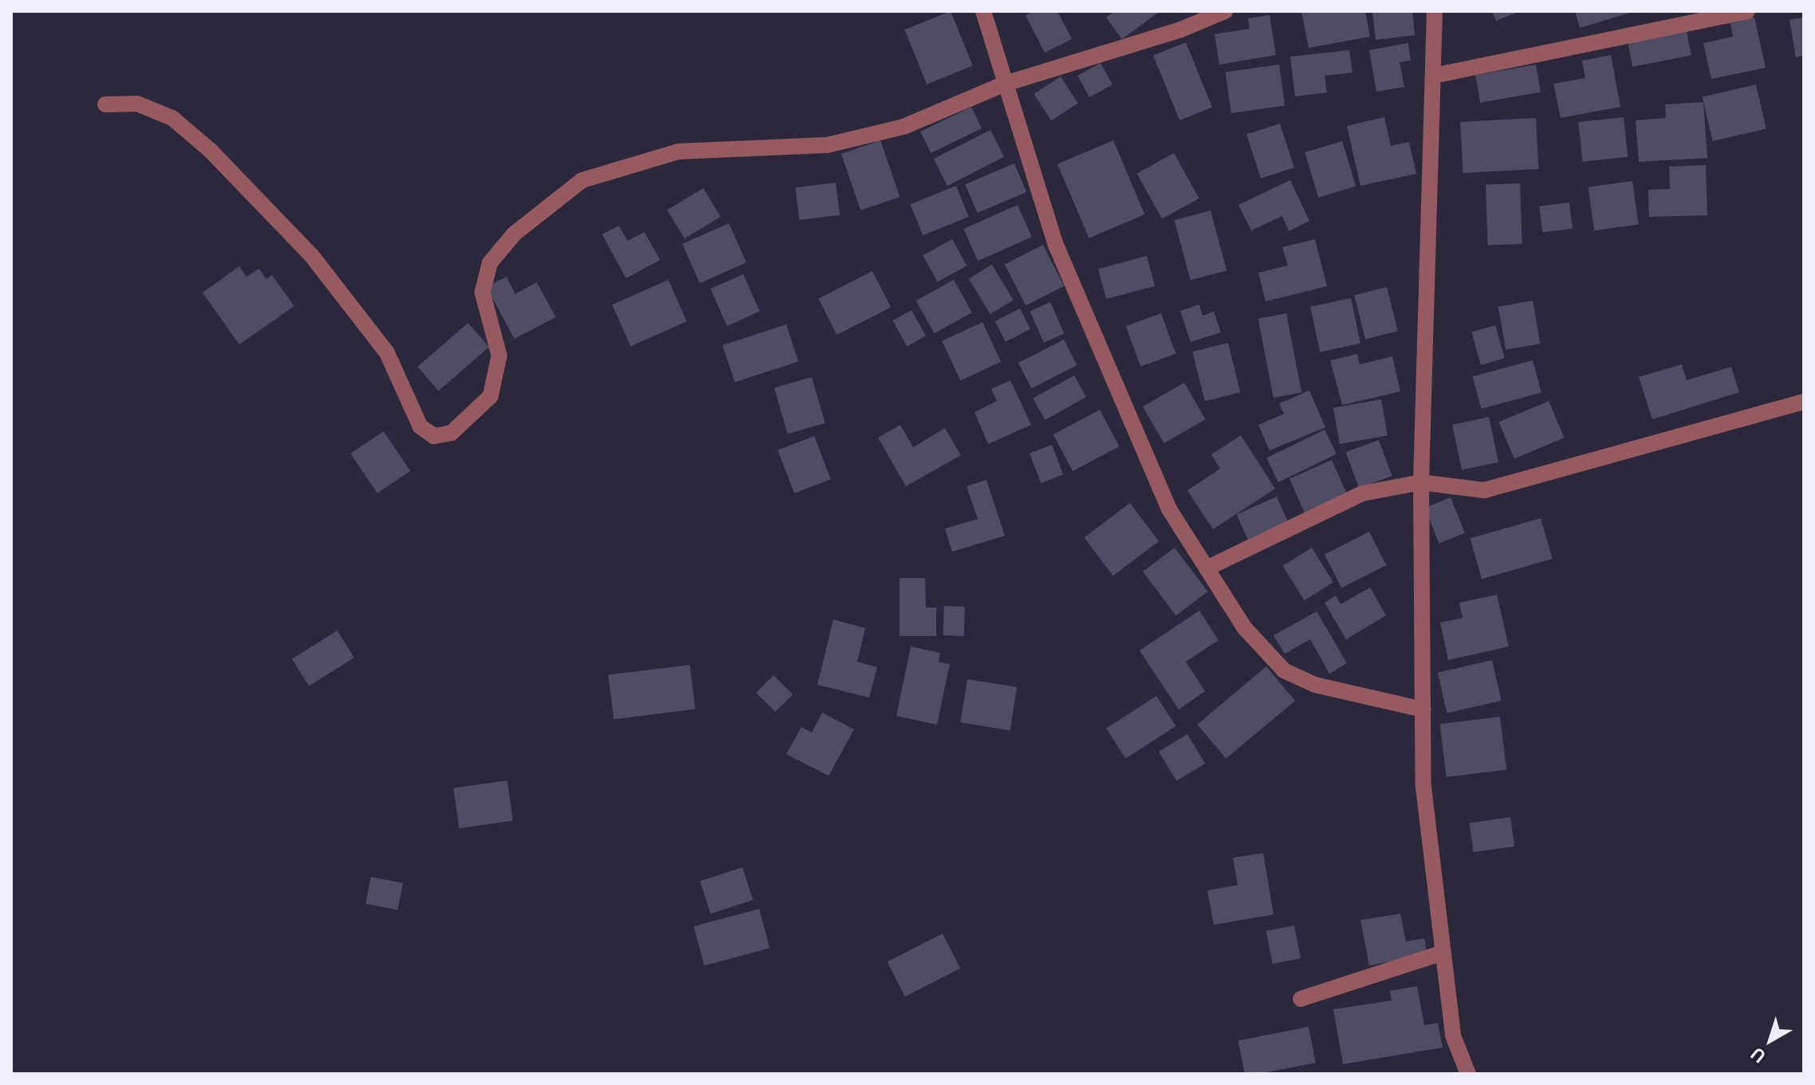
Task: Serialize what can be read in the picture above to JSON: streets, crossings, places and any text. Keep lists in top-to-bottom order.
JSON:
{
  "north": "bottom left"
}
